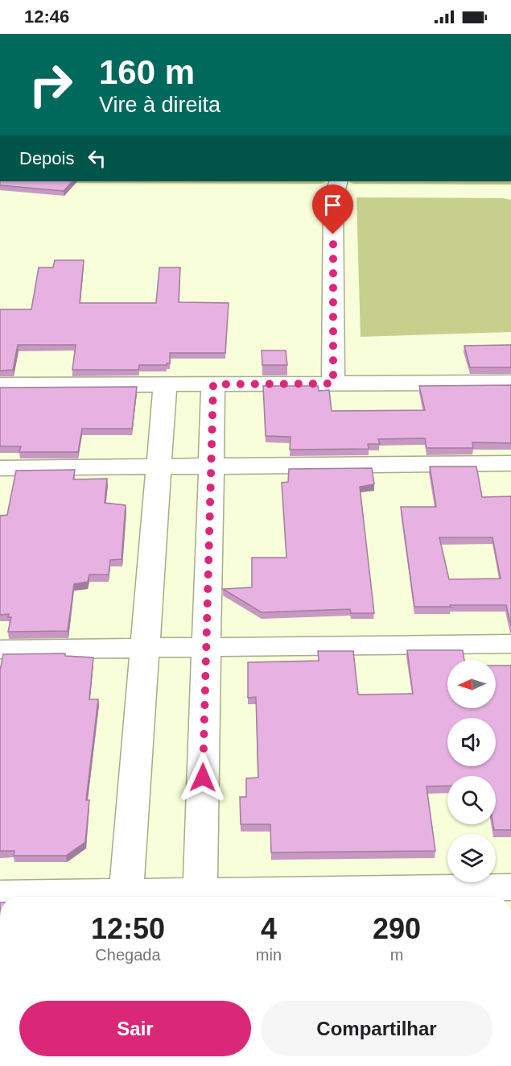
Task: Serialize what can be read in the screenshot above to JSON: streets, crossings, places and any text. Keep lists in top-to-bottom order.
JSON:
{
  "north": "left",
  "page": {
    "status": "12:46",
    "turn": ["160 m", "Vire à direita"],
    "then": "Depois",
    "eta": [
      "12:50",
      "Chegada",
      "4",
      "min",
      "290",
      "m"
    ],
    "buttons": ["Sair", "Compartilhar"]
  }
}
